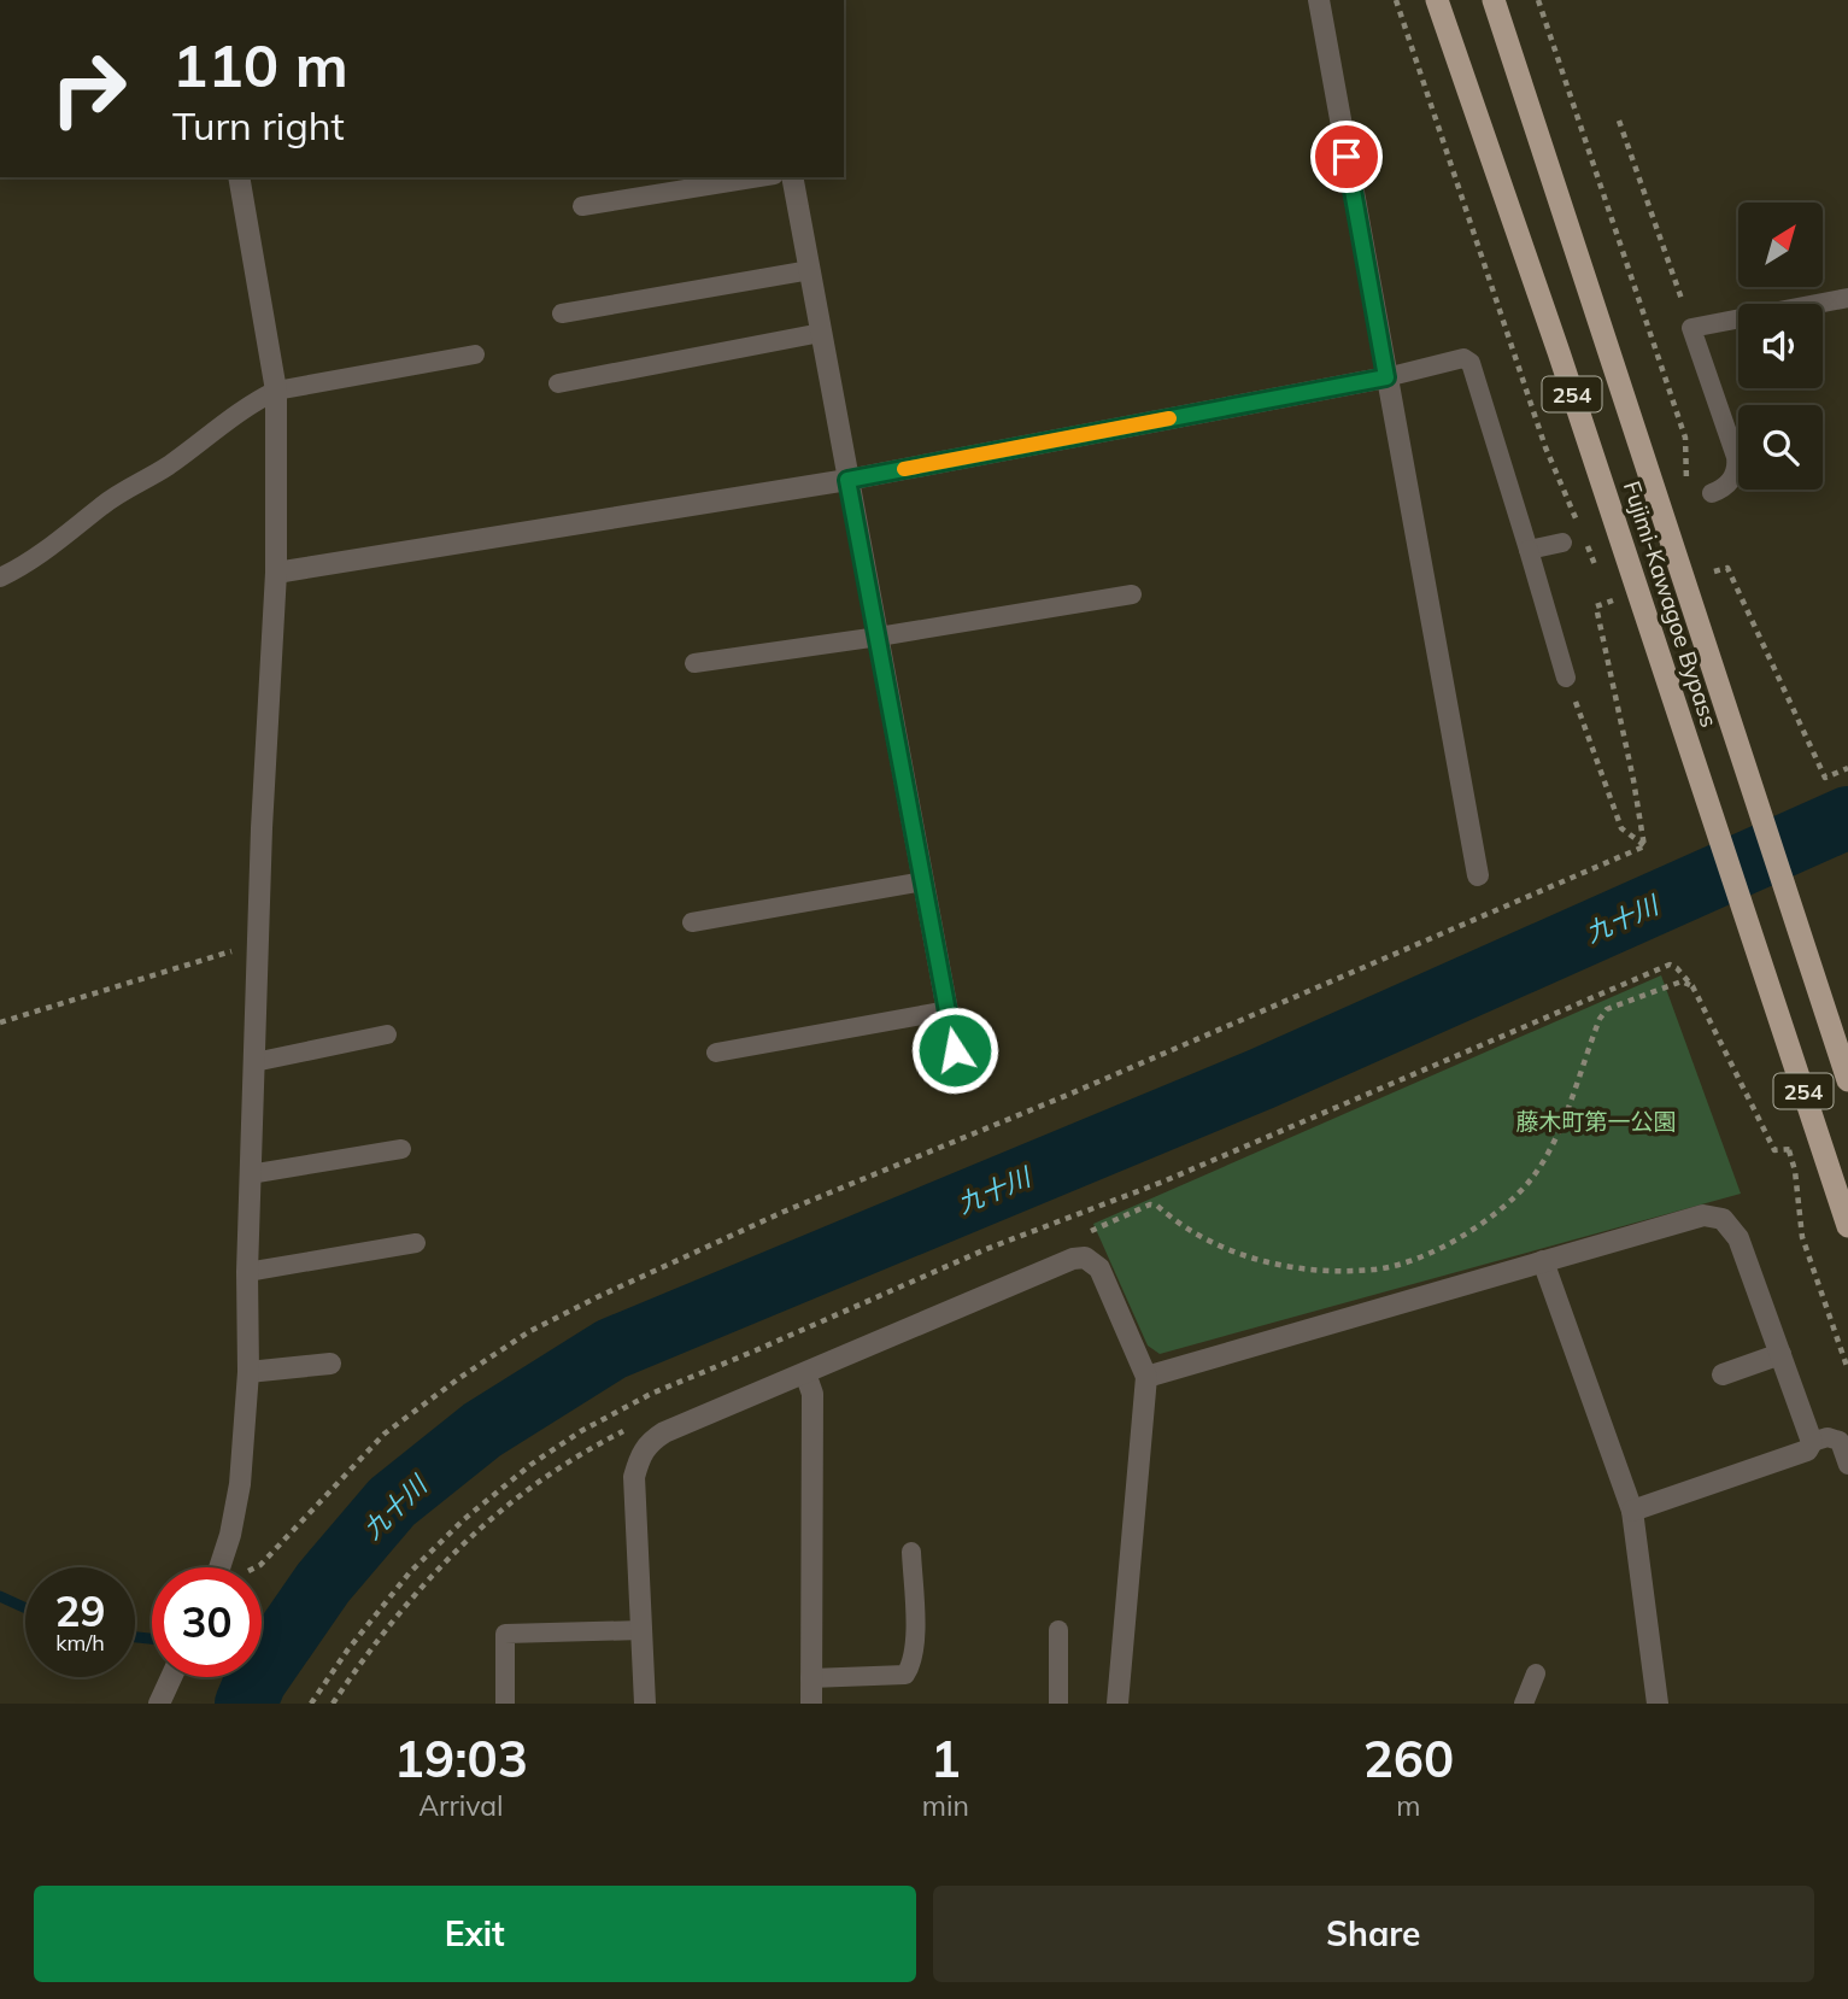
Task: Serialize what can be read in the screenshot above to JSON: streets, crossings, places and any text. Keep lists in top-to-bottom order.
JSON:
{
  "streets": {
    "highway": ["254", "Fujimi-Kawagoe Bypass"]
  },
  "water": ["九十川"],
  "parks": ["藤木町第一公園"],
  "north": "top right",
  "page": {
    "turn": ["110 m", "Turn right"],
    "speed": "29 km/h",
    "limit": "30",
    "eta": [
      "19:03",
      "Arrival",
      "1",
      "min",
      "260",
      "m"
    ],
    "buttons": ["Exit", "Share"]
  }
}
